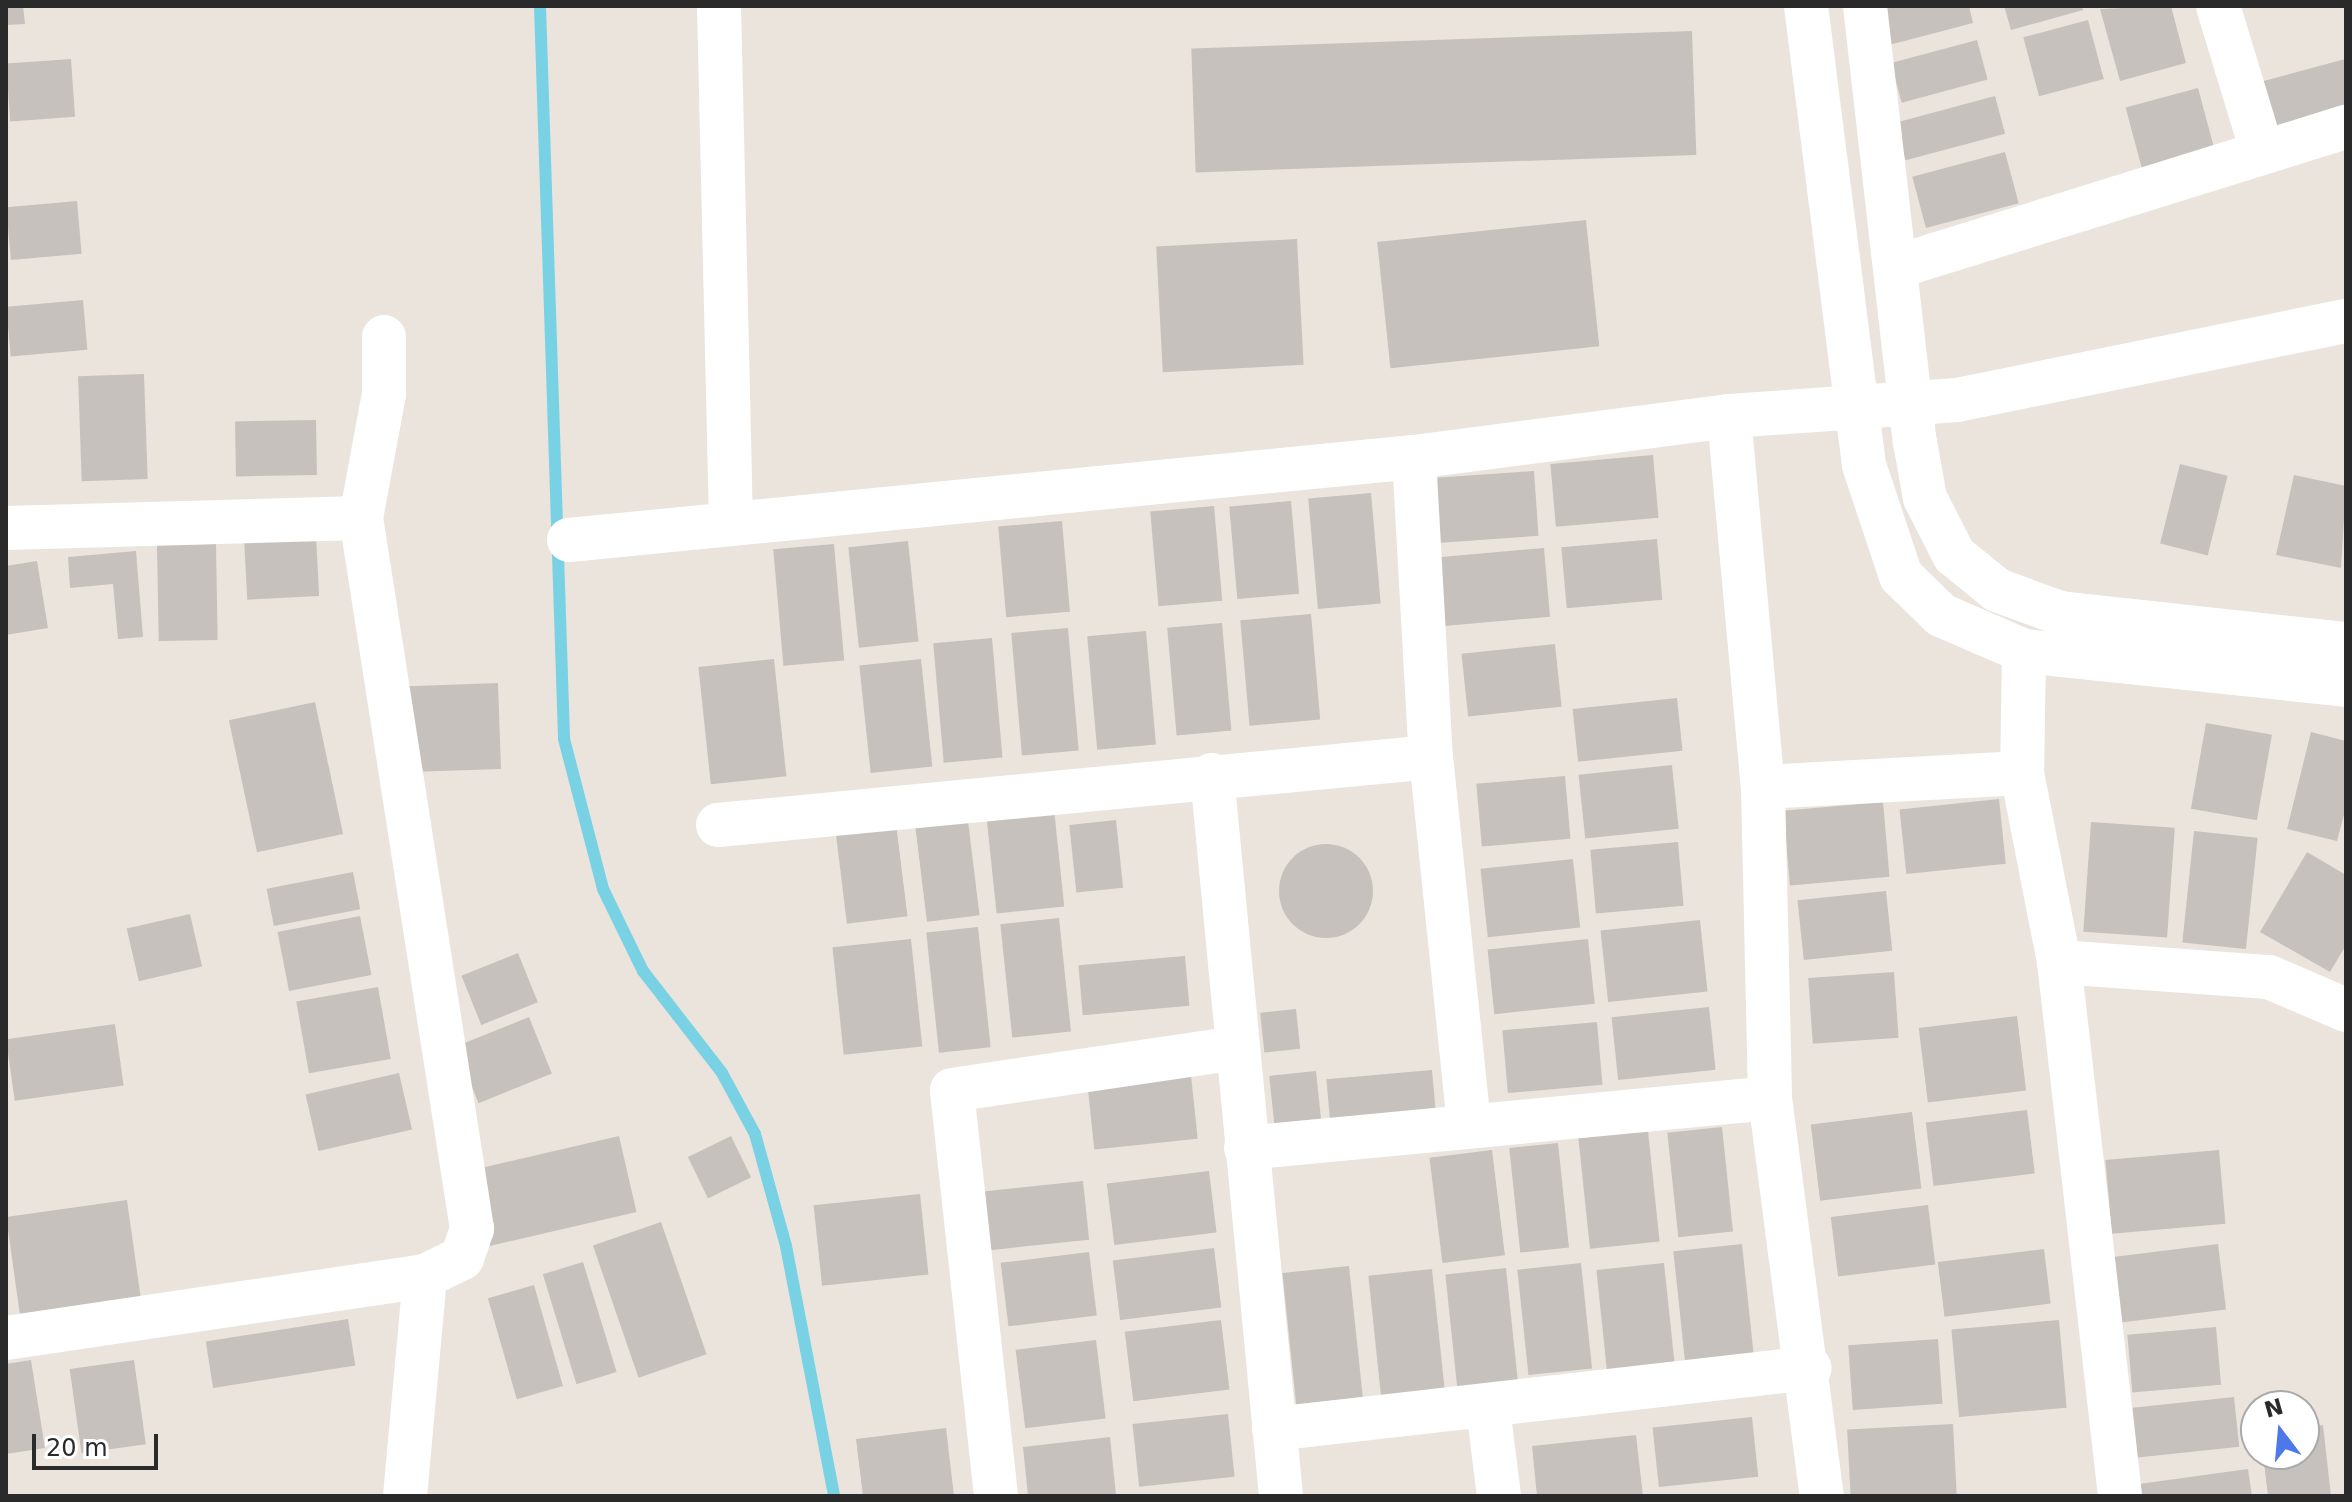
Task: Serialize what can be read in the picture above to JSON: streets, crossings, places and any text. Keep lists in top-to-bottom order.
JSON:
{
  "scale_bar": "20 m",
  "north": "top"
}
